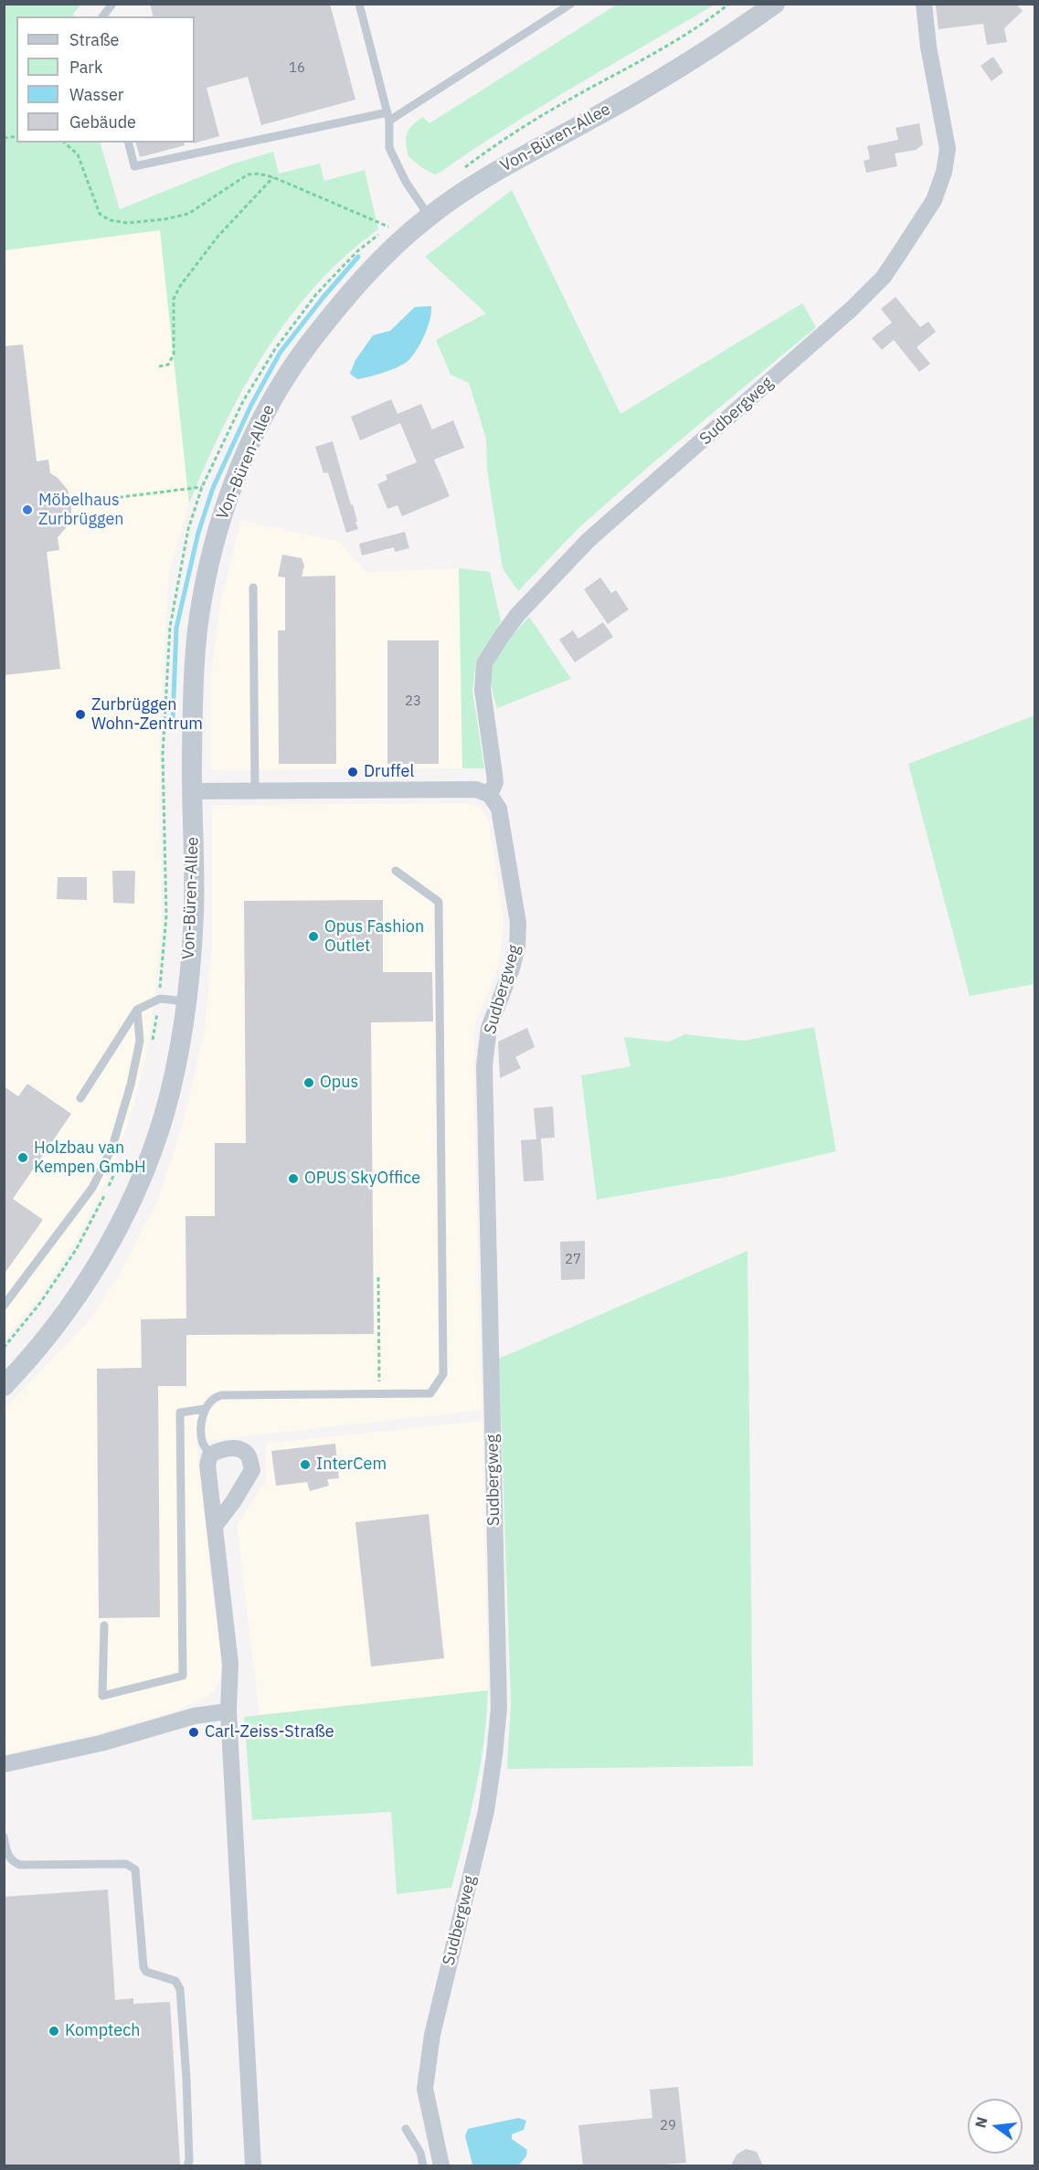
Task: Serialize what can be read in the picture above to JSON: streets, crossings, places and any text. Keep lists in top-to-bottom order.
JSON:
{
  "streets": {
    "street": ["Von-Büren-Allee", "Sudbergweg"]
  },
  "places": [
    "Möbelhaus Zurbrüggen",
    "Zurbrüggen Wohn-Zentrum",
    "Druffel",
    "Opus Fashion Outlet",
    "Opus",
    "Holzbau van Kempen GmbH",
    "OPUS SkyOffice",
    "InterCem",
    "Carl-Zeiss-Straße",
    "Komptech"
  ],
  "house_numbers": [
    "16",
    "23",
    "27",
    "29"
  ],
  "legend": [
    "Straße",
    "Park",
    "Wasser",
    "Gebäude"
  ],
  "north": "left"
}
